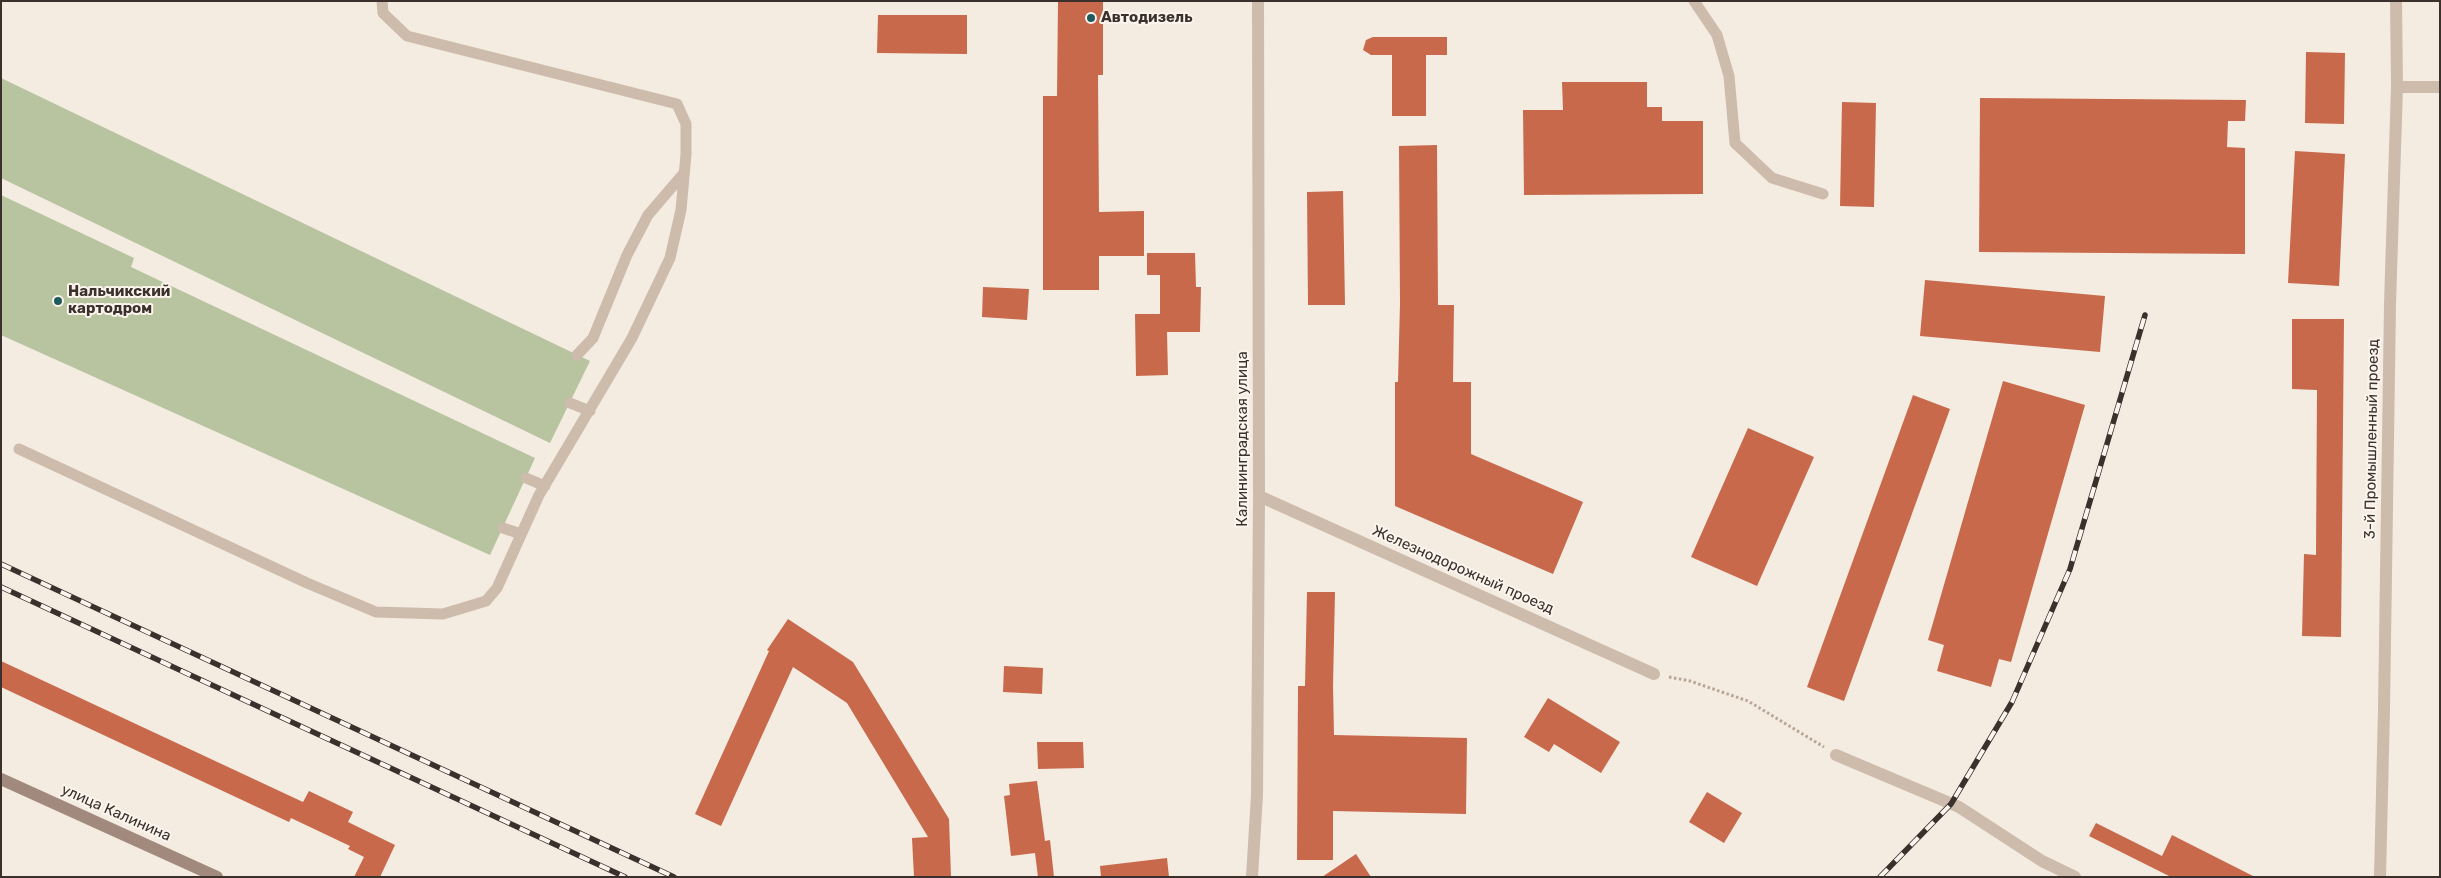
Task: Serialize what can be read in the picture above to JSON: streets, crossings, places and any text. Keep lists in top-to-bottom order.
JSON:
{
  "streets": {
    "main road": ["улица Калинина"],
    "street": ["Калининградская улица", "3-й Промышленный проезд", "Железнодорожный проезд"]
  },
  "crossings": [
    ["Калининградская улица", "Железнодорожный проезд"]
  ],
  "places": ["Автодизель", "Нальчикский картодром"]
}
